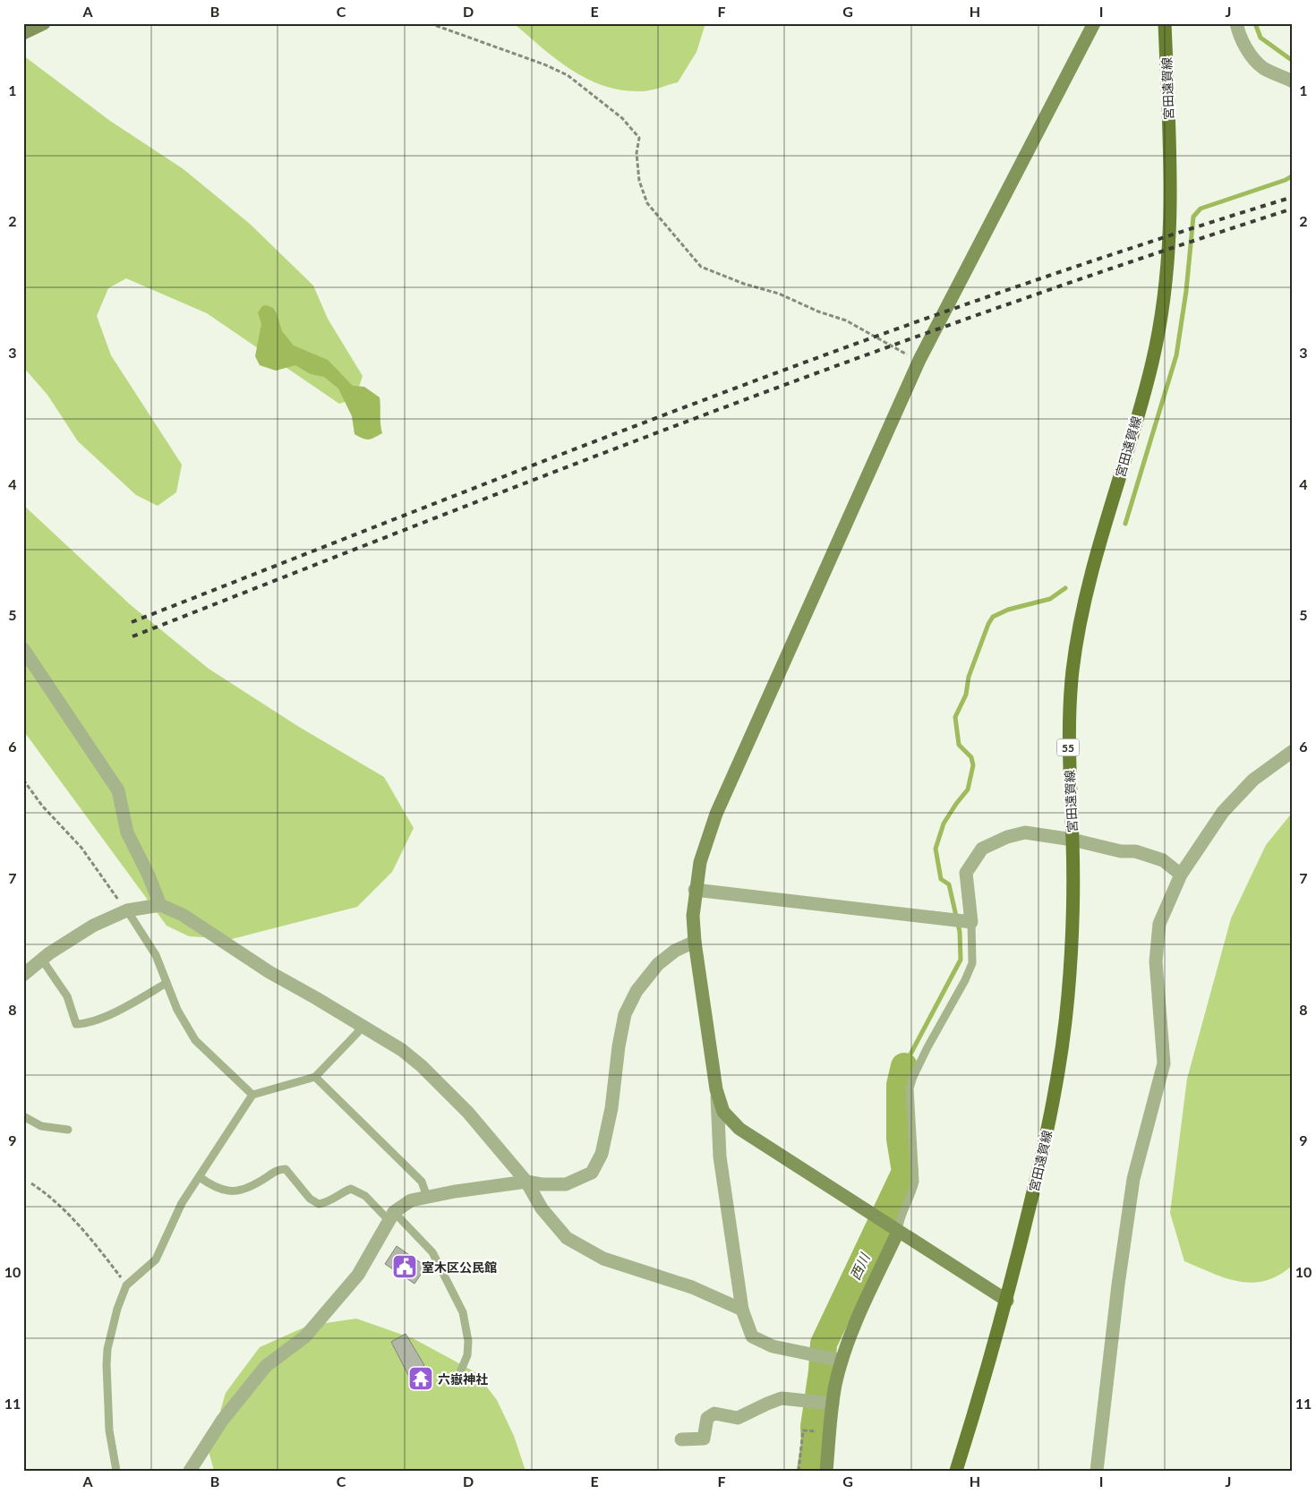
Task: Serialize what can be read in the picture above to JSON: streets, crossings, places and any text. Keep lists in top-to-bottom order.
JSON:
{
  "streets": {
    "main road": ["宮田遠賀線", "55"]
  },
  "water": ["西川"],
  "places": {
    "public building": ["室木区公民館"],
    "temple": ["六嶽神社"]
  },
  "grid": {
    "columns": [
      "A",
      "B",
      "C",
      "D",
      "E",
      "F",
      "G",
      "H",
      "I",
      "J"
    ],
    "rows": [
      "1",
      "2",
      "3",
      "4",
      "5",
      "6",
      "7",
      "8",
      "9",
      "10",
      "11"
    ]
  }
}
